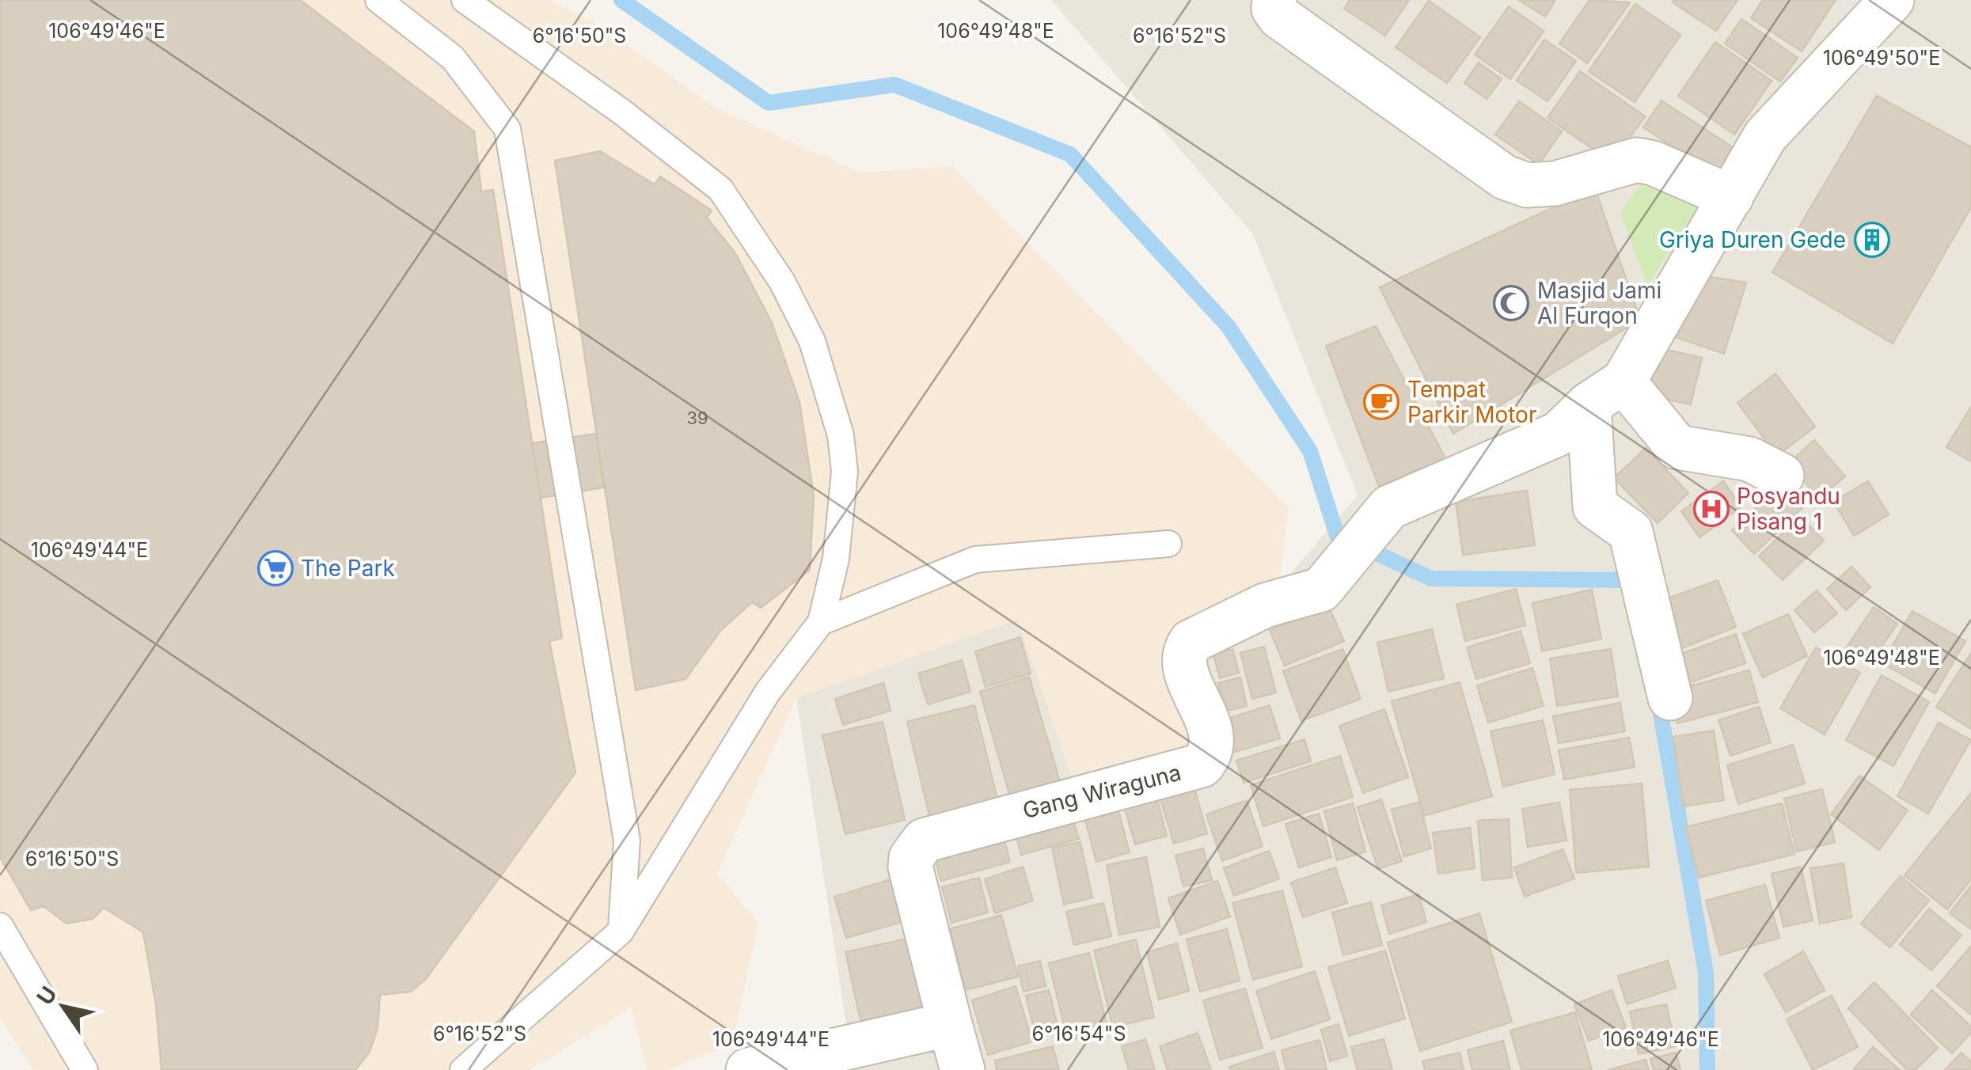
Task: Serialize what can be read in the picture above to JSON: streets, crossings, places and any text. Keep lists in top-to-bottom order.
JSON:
{
  "streets": {
    "street": ["Gang Wiraguna"]
  },
  "places": {
    "building": ["Griya Duren Gede"],
    "mosque": ["Masjid Jami Al Furqon"],
    "cafe": ["Tempat Parkir Motor"],
    "hospital": ["Posyandu Pisang 1"],
    "supermarket": ["The Park"]
  },
  "house_numbers": ["39"],
  "north": "top left",
  "coordinates": [
    "106°49'46\"E",
    "106°49'48\"E",
    "6°16'50\"S",
    "6°16'52\"S",
    "106°49'50\"E",
    "106°49'44\"E",
    "6°16'54\"S"
  ]
}
